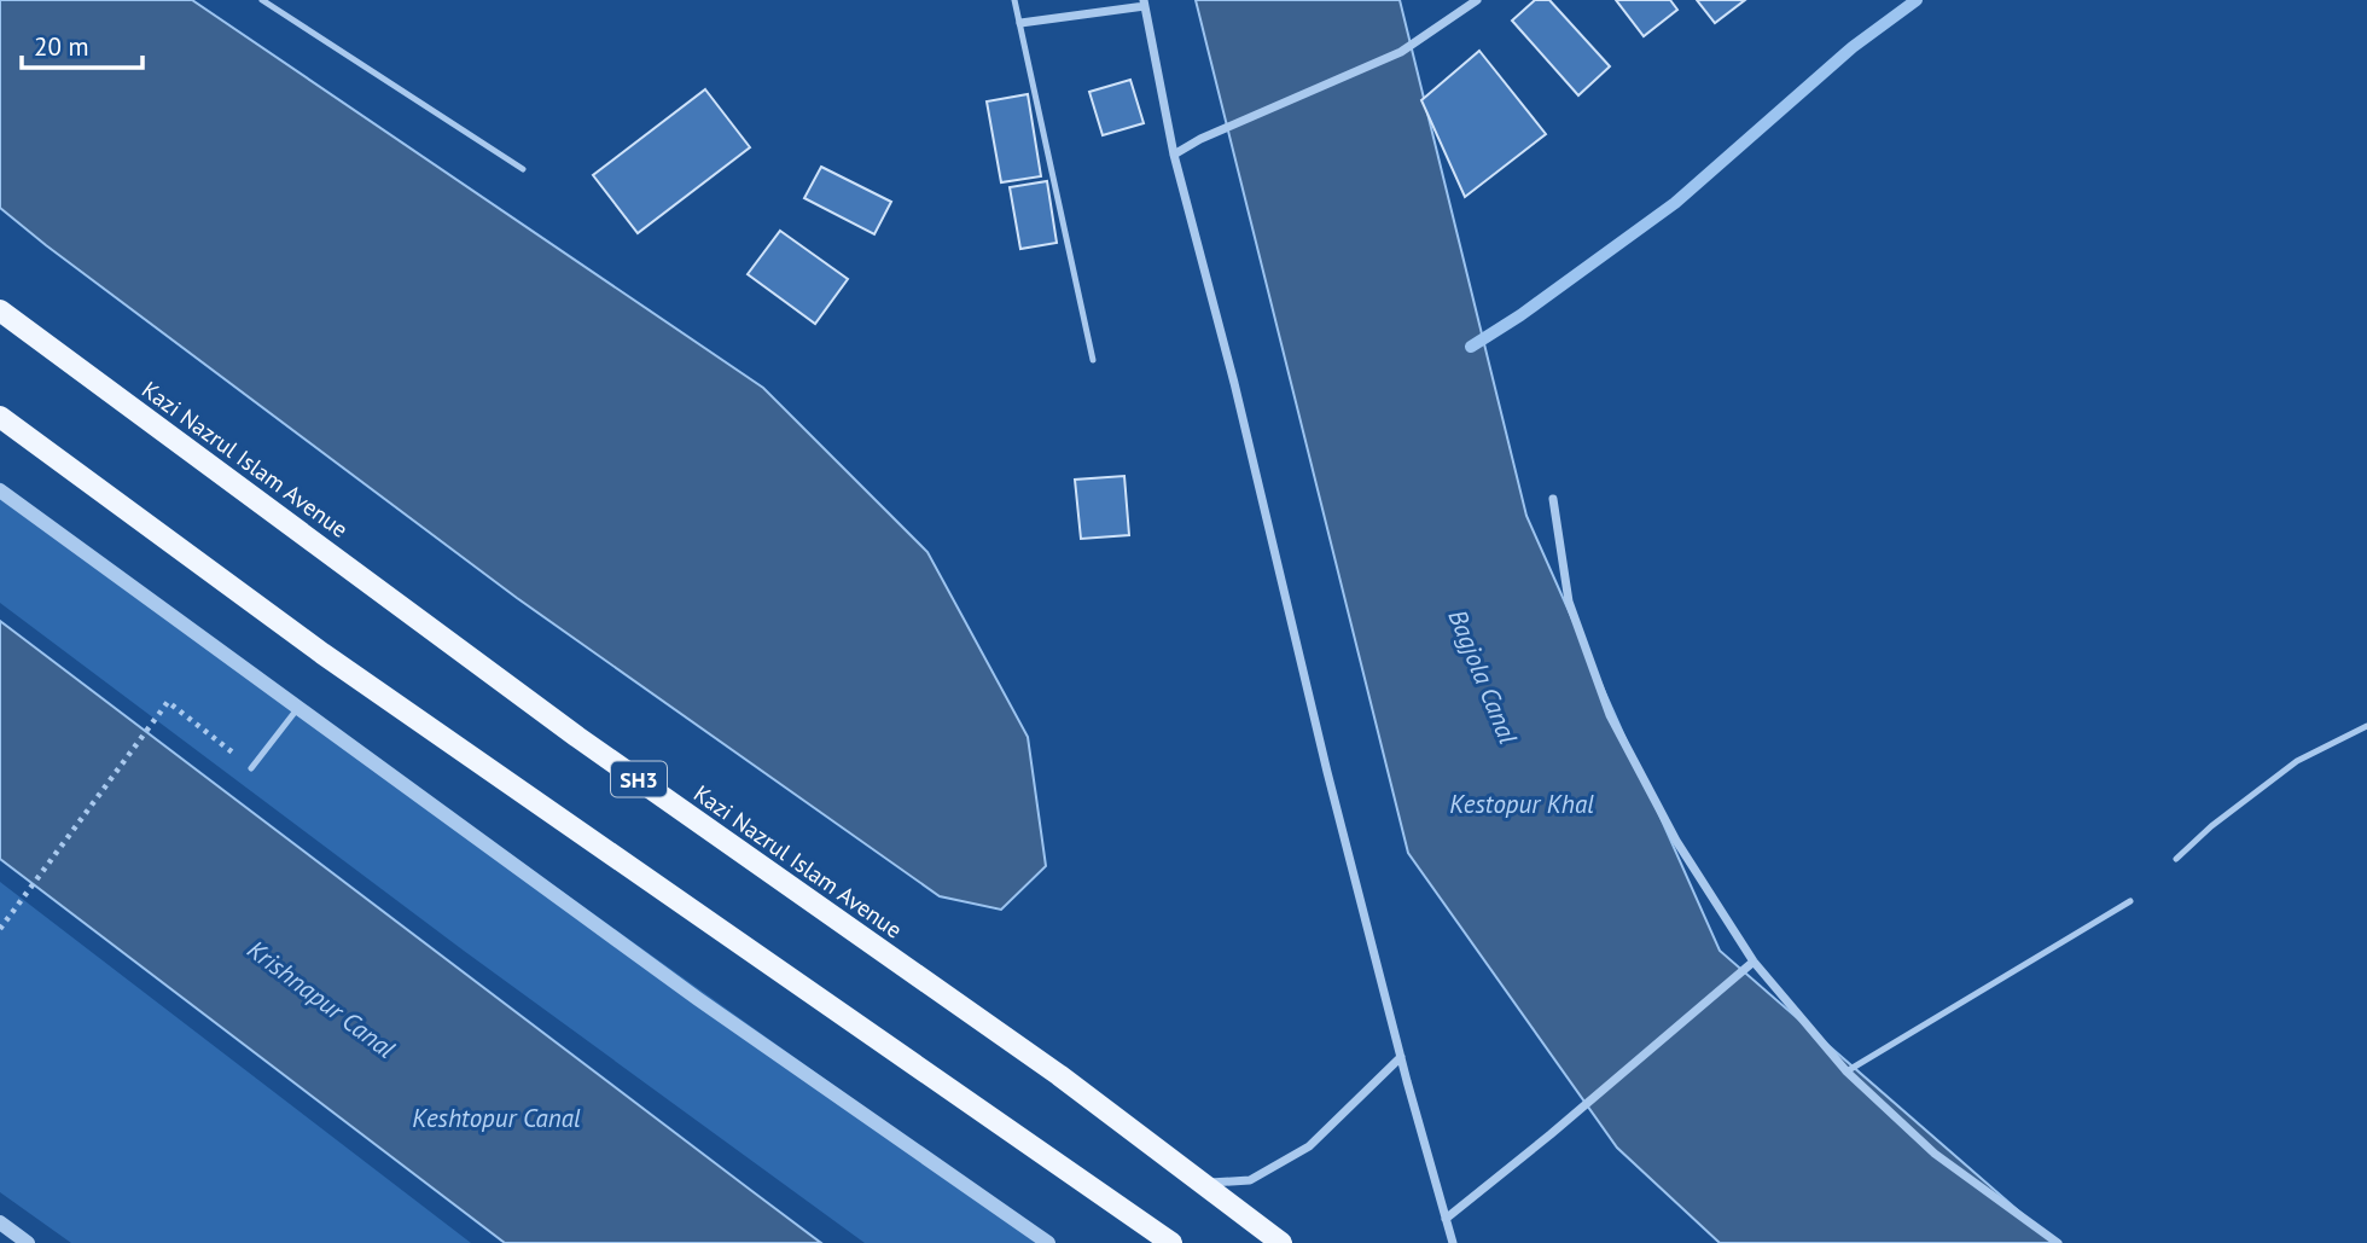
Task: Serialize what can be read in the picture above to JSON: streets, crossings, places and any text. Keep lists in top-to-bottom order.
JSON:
{
  "streets": {
    "main road": ["Kazi Nazrul Islam Avenue", "SH3"]
  },
  "water": [
    "Bagjola Canal",
    "Kestopur Khal",
    "Krishnapur Canal",
    "Keshtopur Canal"
  ],
  "scale_bar": "20 m"
}
